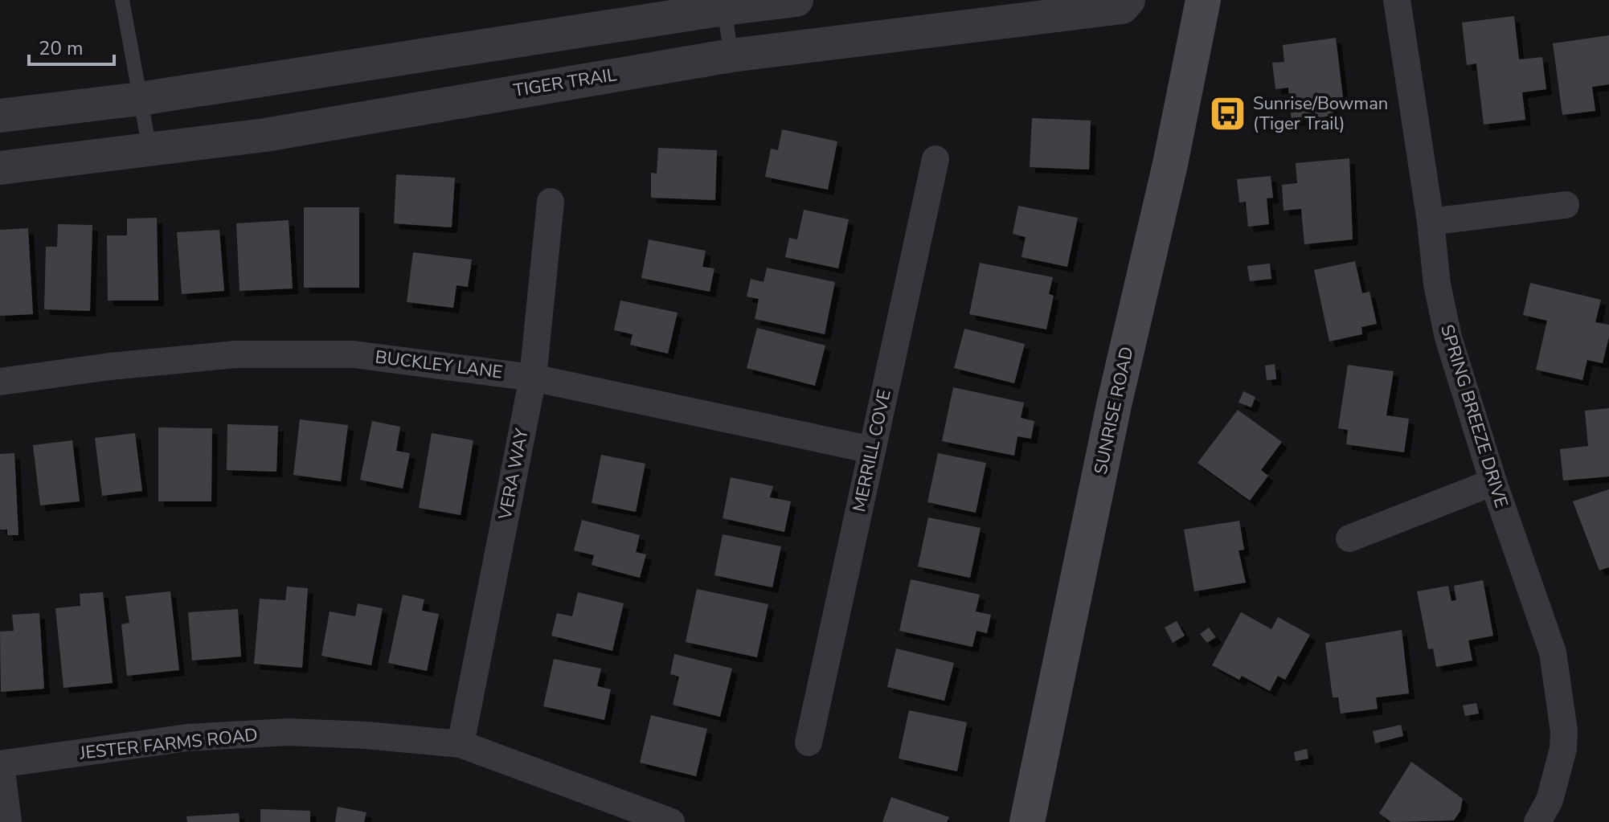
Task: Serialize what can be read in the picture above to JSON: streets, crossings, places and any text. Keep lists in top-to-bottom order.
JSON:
{
  "streets": {
    "main road": ["SUNRISE ROAD"],
    "street": [
      "TIGER TRAIL",
      "BUCKLEY LANE",
      "SPRING BREEZE DRIVE",
      "MERRILL COVE",
      "VERA WAY",
      "JESTER FARMS ROAD"
    ]
  },
  "crossings": [
    ["BUCKLEY LANE", "MERRILL COVE"],
    ["BUCKLEY LANE", "VERA WAY"],
    ["VERA WAY", "JESTER FARMS ROAD"]
  ],
  "places": {
    "bus stop": ["Sunrise/Bowman (Tiger Trail)"]
  },
  "scale_bar": "20 m"
}
